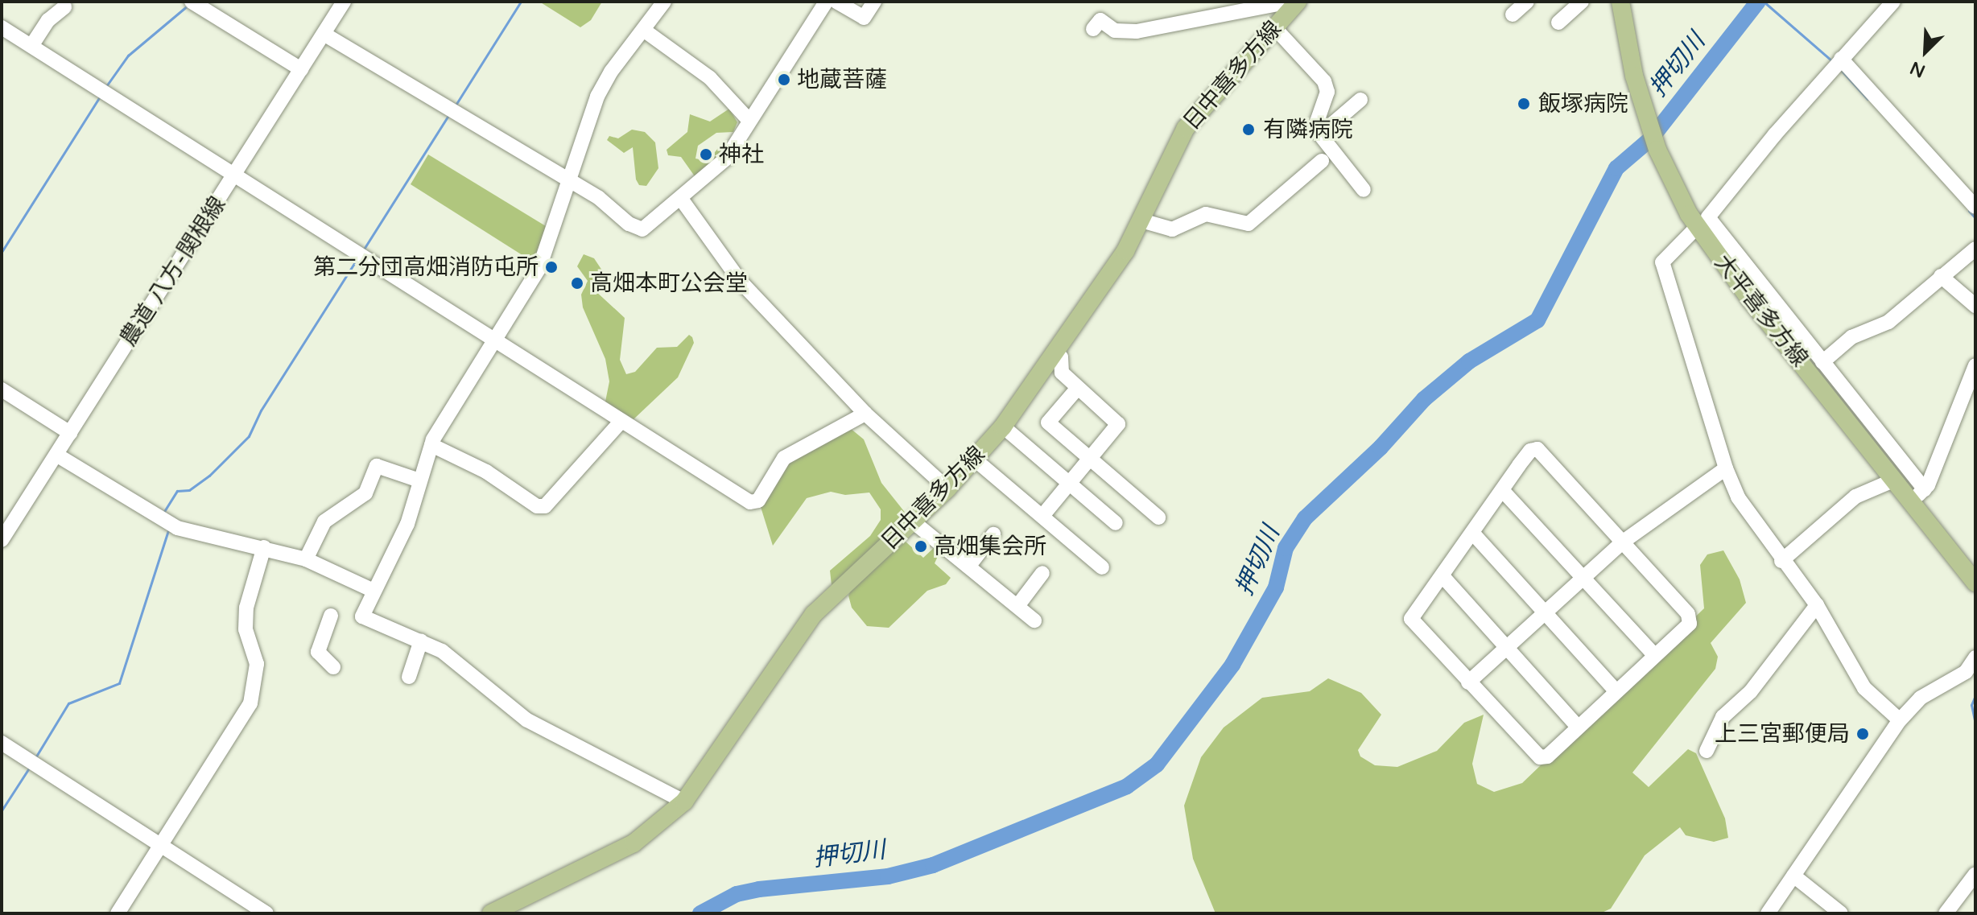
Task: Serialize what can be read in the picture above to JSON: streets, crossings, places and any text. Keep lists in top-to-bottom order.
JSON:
{
  "streets": {
    "main road": ["日中喜多方線", "大平喜多方線"],
    "street": ["農道 八方-関根線"]
  },
  "water": ["押切川"],
  "places": [
    "地蔵菩薩",
    "飯塚病院",
    "有隣病院",
    "神社",
    "第二分団高畑消防屯所",
    "高畑本町公会堂",
    "高畑集会所",
    "上三宮郵便局"
  ],
  "north": "bottom left"
}
